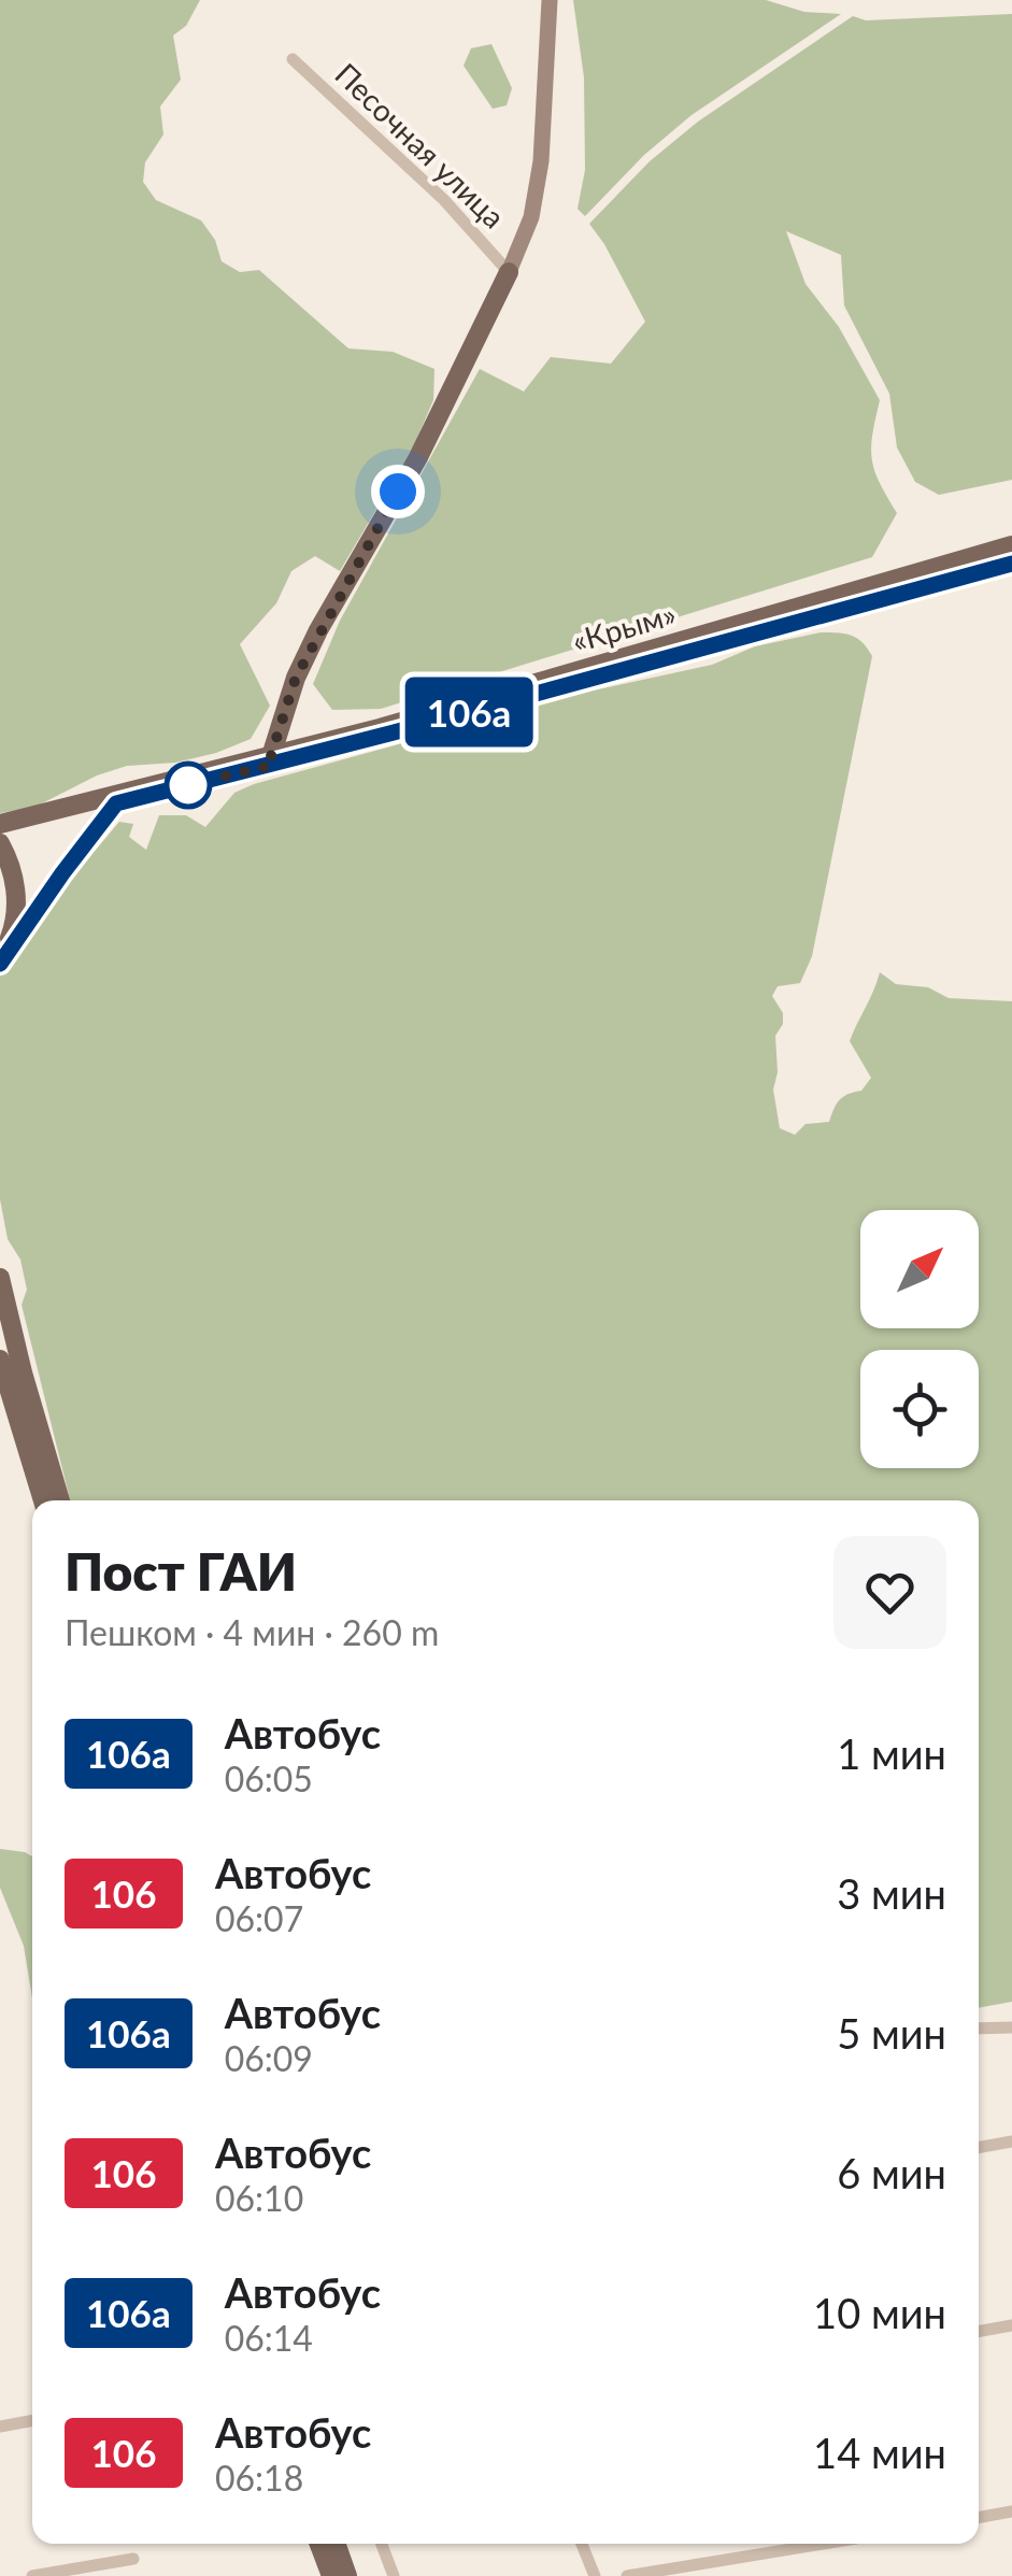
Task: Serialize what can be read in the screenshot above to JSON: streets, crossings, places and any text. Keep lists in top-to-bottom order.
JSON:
{
  "streets": {
    "main road": ["«Крым»"],
    "street": ["Песочная улица"]
  },
  "lines": ["bus line 106а"],
  "north": "top right",
  "page": {
    "on_map": "106а",
    "heading": ["Пост ГАИ", "Пешком · 4 мин · 260 m"],
    "list": [
      {
        "mark": "106а",
        "name": "Автобус",
        "note": "06:05",
        "value": "1 мин"
      },
      {
        "mark": "106",
        "name": "Автобус",
        "note": "06:07",
        "value": "3 мин"
      },
      {
        "mark": "106а",
        "name": "Автобус",
        "note": "06:09",
        "value": "5 мин"
      },
      {
        "mark": "106",
        "name": "Автобус",
        "note": "06:10",
        "value": "6 мин"
      },
      {
        "mark": "106а",
        "name": "Автобус",
        "note": "06:14",
        "value": "10 мин"
      },
      {
        "mark": "106",
        "name": "Автобус",
        "note": "06:18",
        "value": "14 мин"
      }
    ]
  }
}
